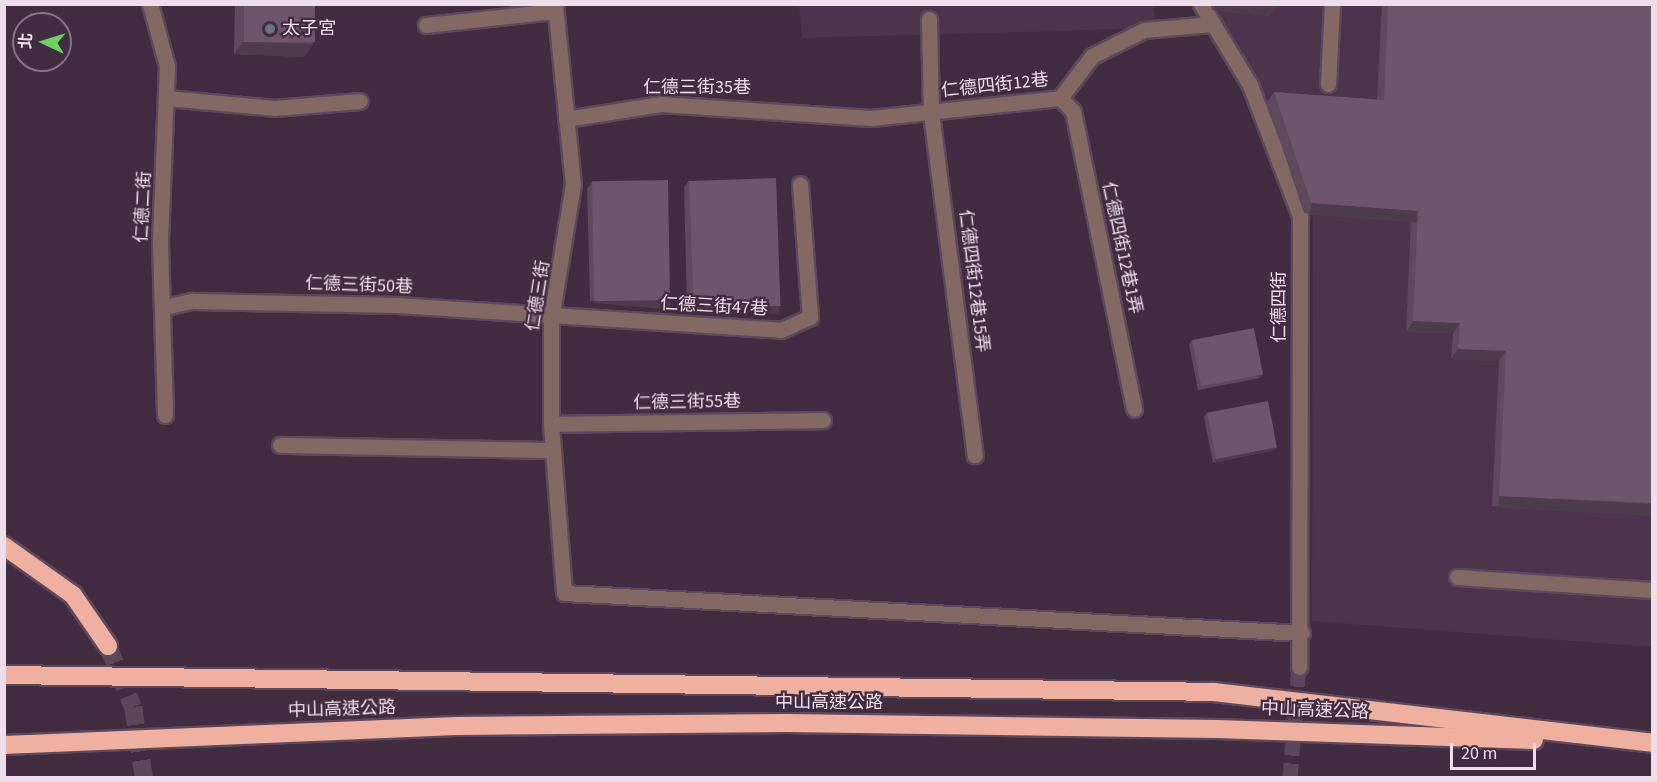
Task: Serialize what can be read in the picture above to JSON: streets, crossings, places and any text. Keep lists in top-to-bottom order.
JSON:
{
  "streets": {
    "highway": ["中山高速公路"],
    "street": [
      "仁德四街12巷",
      "仁德三街35巷",
      "仁德二街",
      "仁德四街12巷1弄",
      "仁德四街12巷15弄",
      "仁德三街50巷",
      "仁德三街",
      "仁德三街47巷",
      "仁德四街",
      "仁德三街55巷"
    ]
  },
  "crossings": [
    ["仁德四街12巷", "仁德三街35巷"],
    ["仁德四街12巷", "仁德四街12巷1弄"],
    ["仁德四街12巷", "仁德四街12巷15弄"],
    ["仁德四街12巷", "仁德四街"],
    ["仁德三街35巷", "仁德三街"],
    ["仁德二街", "仁德三街50巷"],
    ["仁德三街50巷", "仁德三街"],
    ["仁德三街50巷", "仁德三街47巷"],
    ["仁德三街", "仁德三街47巷"],
    ["仁德三街", "仁德四街"],
    ["仁德三街", "仁德三街55巷"]
  ],
  "places": ["太子宮"],
  "scale_bar": "20 m",
  "north": "left"
}
